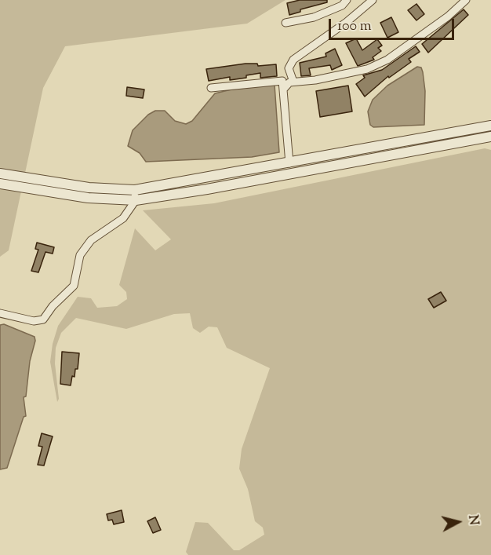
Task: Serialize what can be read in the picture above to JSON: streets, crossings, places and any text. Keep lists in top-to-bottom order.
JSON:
{
  "scale_bar": "100 m",
  "north": "right"
}
